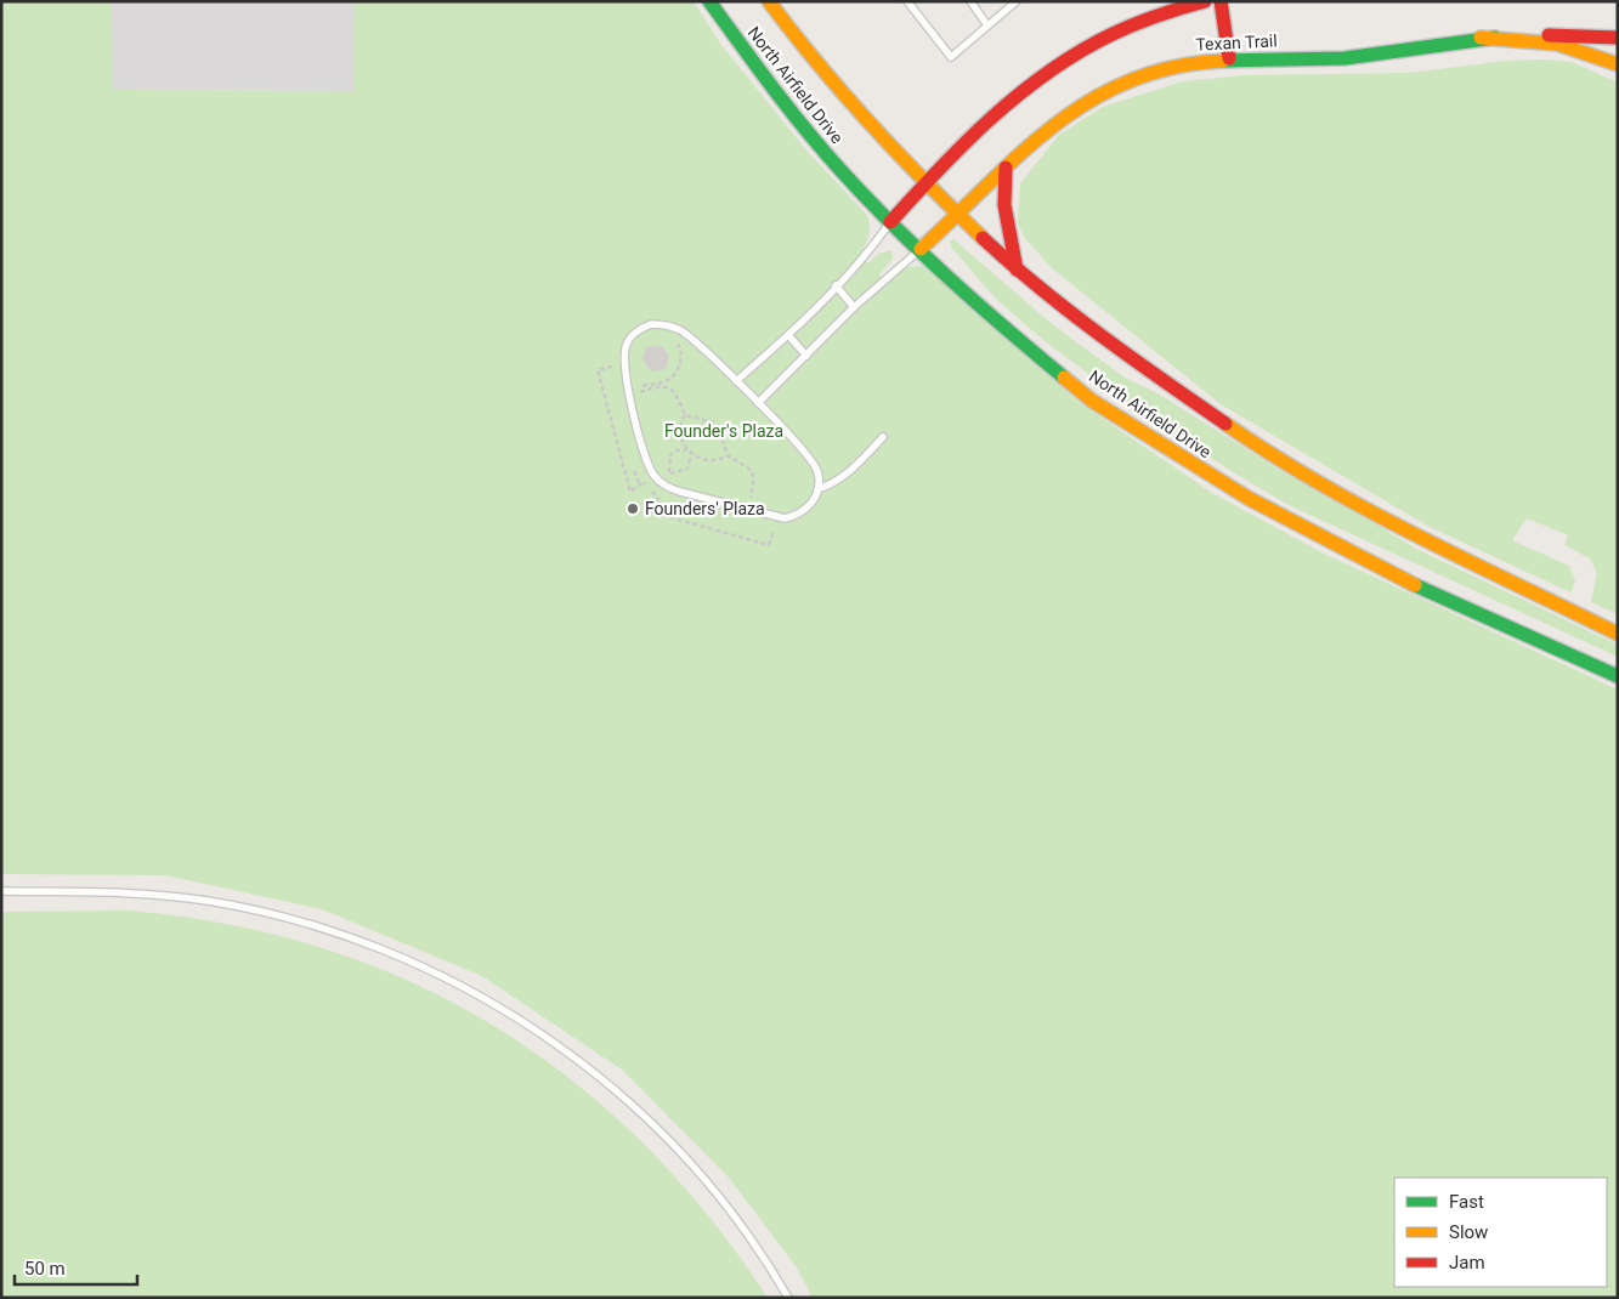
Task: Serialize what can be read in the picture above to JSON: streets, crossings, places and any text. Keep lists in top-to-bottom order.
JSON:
{
  "streets": {
    "main road": ["Texan Trail", "North Airfield Drive"]
  },
  "crossings": [
    ["Texan Trail", "North Airfield Drive"]
  ],
  "parks": ["Founder's Plaza"],
  "places": ["Founders' Plaza"],
  "legend": ["Fast", "Slow", "Jam"],
  "scale_bar": "50 m"
}
